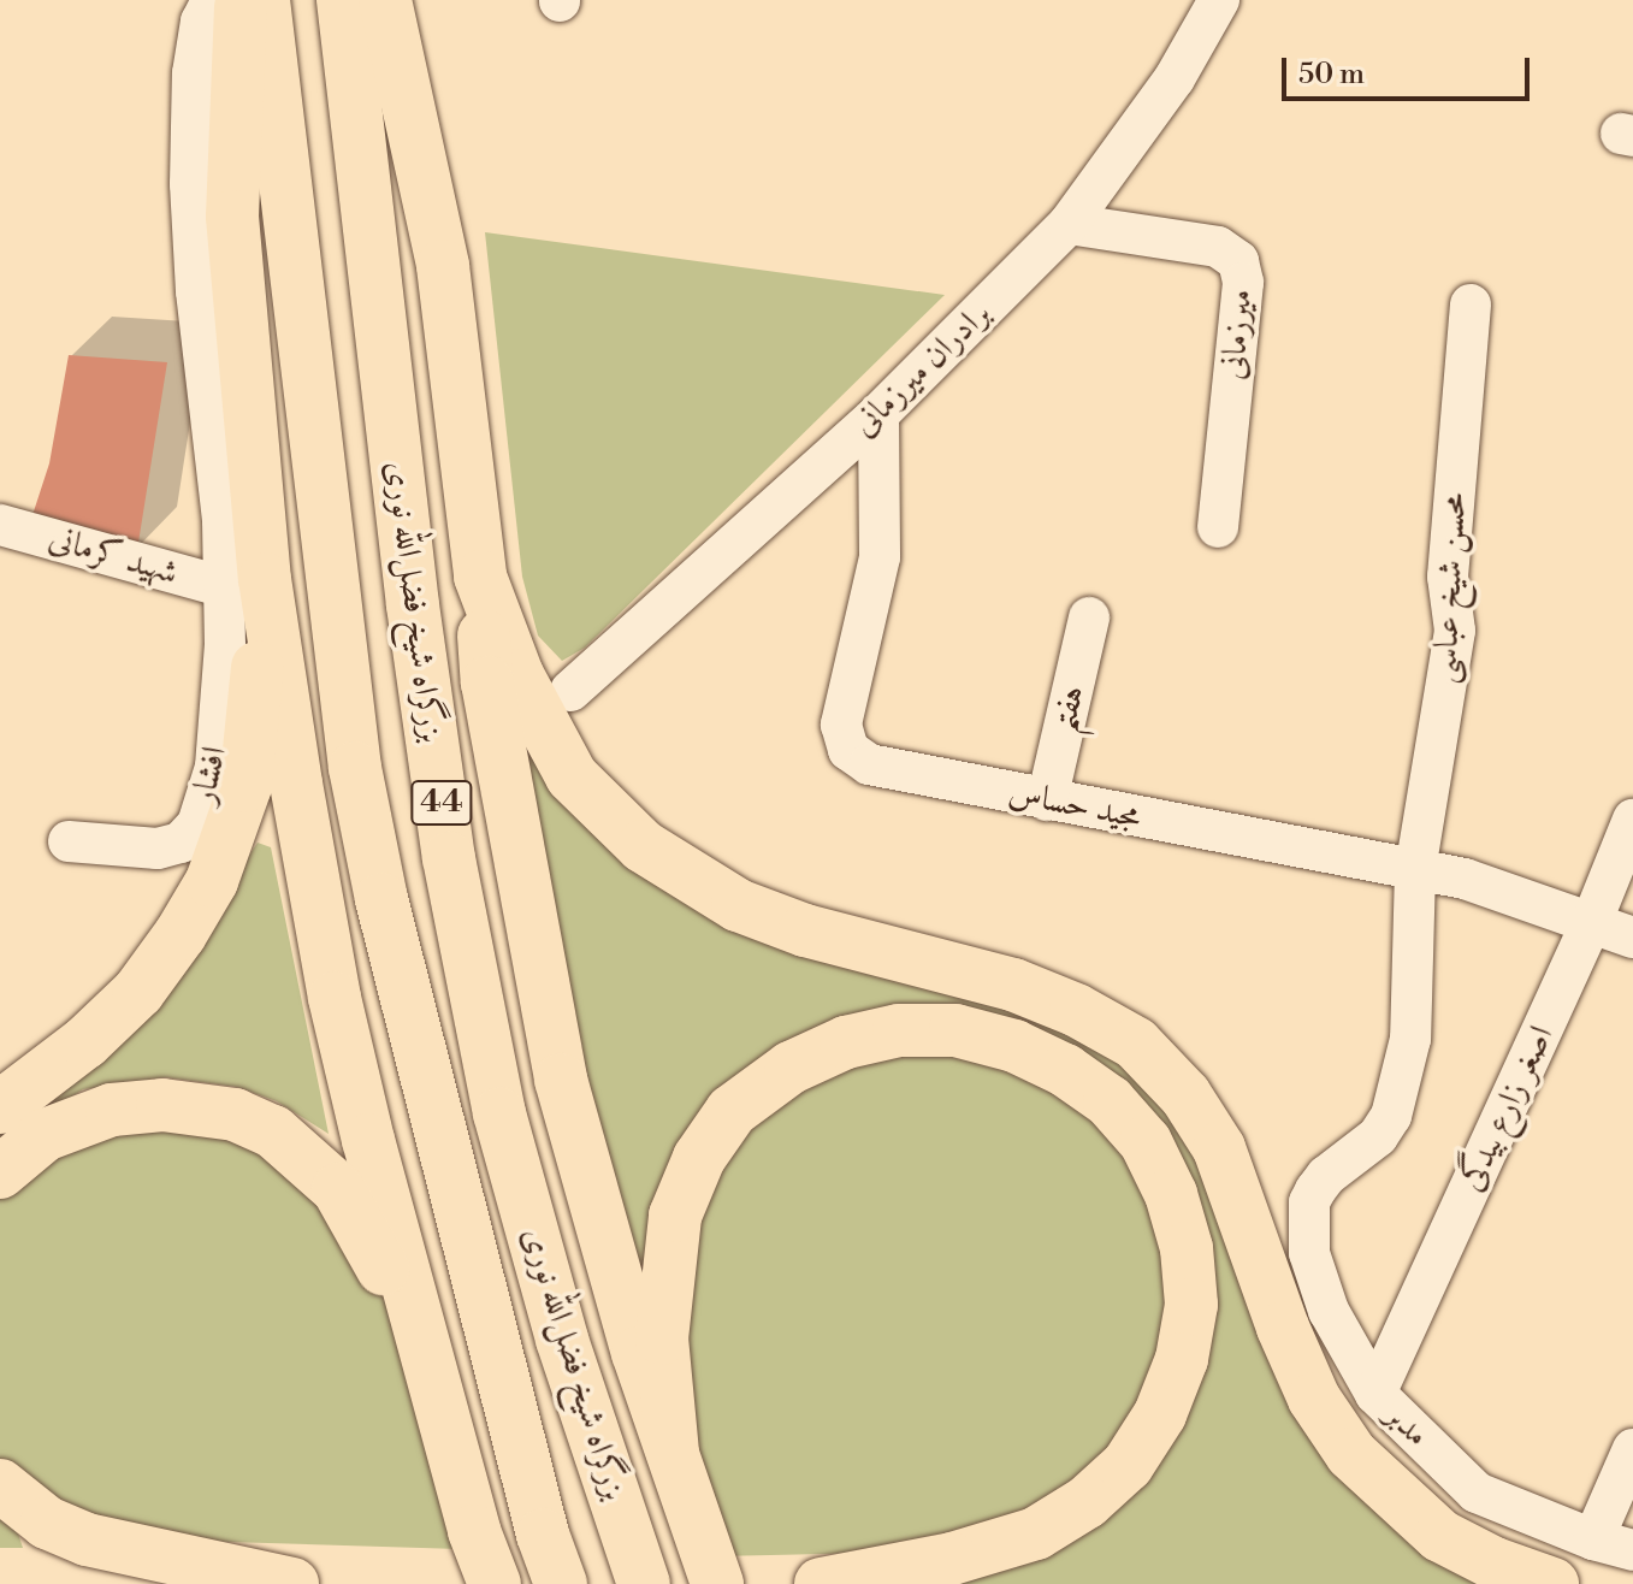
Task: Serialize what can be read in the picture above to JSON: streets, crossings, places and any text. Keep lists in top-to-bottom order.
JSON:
{
  "streets": {
    "highway": ["بزرگراه شیخ فضل‌الله نوری", "44"],
    "street": [
      "میرزمانی",
      "برادران میرزمانی",
      "شهید کرمانی",
      "محسن شیخ عباسی",
      "هفتم",
      "افشار",
      "مجید حساس",
      "اصغر زارع بیدگی",
      "مدبر"
    ]
  },
  "crossings": [
    ["میرزمانی", "برادران میرزمانی"],
    ["برادران میرزمانی", "مجید حساس"],
    ["شهید کرمانی", "افشار"],
    ["محسن شیخ عباسی", "مجید حساس"],
    ["محسن شیخ عباسی", "مدبر"],
    ["هفتم", "مجید حساس"],
    ["مجید حساس", "اصغر زارع بیدگی"],
    ["اصغر زارع بیدگی", "مدبر"]
  ],
  "scale_bar": "50 m"
}
